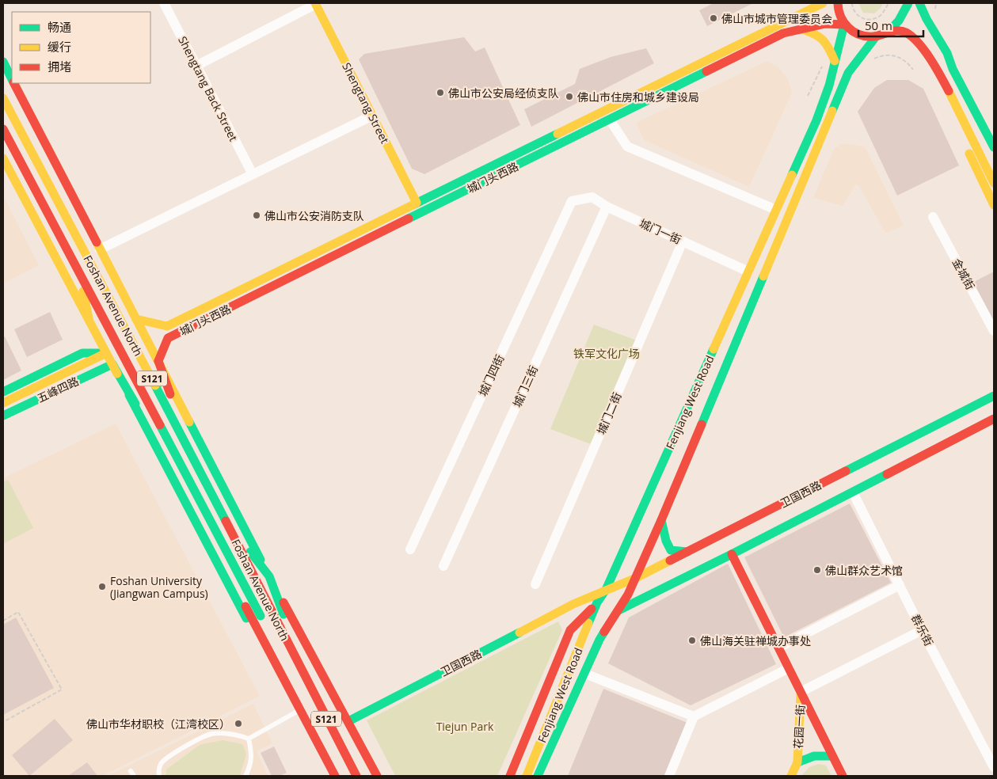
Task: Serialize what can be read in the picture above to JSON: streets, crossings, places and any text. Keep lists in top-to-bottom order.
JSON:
{
  "streets": {
    "main road": [
      "Shengtang Street",
      "城门头西路",
      "Foshan Avenue North",
      "S121",
      "五峰四路",
      "Fenjiang West Road",
      "卫国西路",
      "花园一街"
    ],
    "street": [
      "Shengtang Back Street",
      "城门一街",
      "金城街",
      "城门四街",
      "城门三街",
      "城门二街",
      "群乐街"
    ]
  },
  "crossings": [
    ["Shengtang Street", "城门头西路"],
    ["城门头西路", "Foshan Avenue North"],
    ["城门头西路", "Fenjiang West Road"],
    ["城门一街", "城门四街"],
    ["城门一街", "城门三街"],
    ["城门一街", "Fenjiang West Road"],
    ["城门一街", "城门二街"],
    ["Fenjiang West Road", "卫国西路"],
    ["卫国西路", "群乐街"]
  ],
  "parks": ["铁军文化广场", "Tiejun Park"],
  "places": [
    "佛山市城市管理委员会",
    "佛山市公安局经侦支队",
    "佛山市住房和城乡建设局",
    "佛山市公安消防支队",
    "佛山群众艺术馆",
    "Foshan University (Jiangwan Campus)",
    "佛山海关驻禅城办事处",
    "佛山市华材职校（江湾校区）"
  ],
  "legend": ["畅通", "缓行", "拥堵"],
  "scale_bar": "50 m"
}
